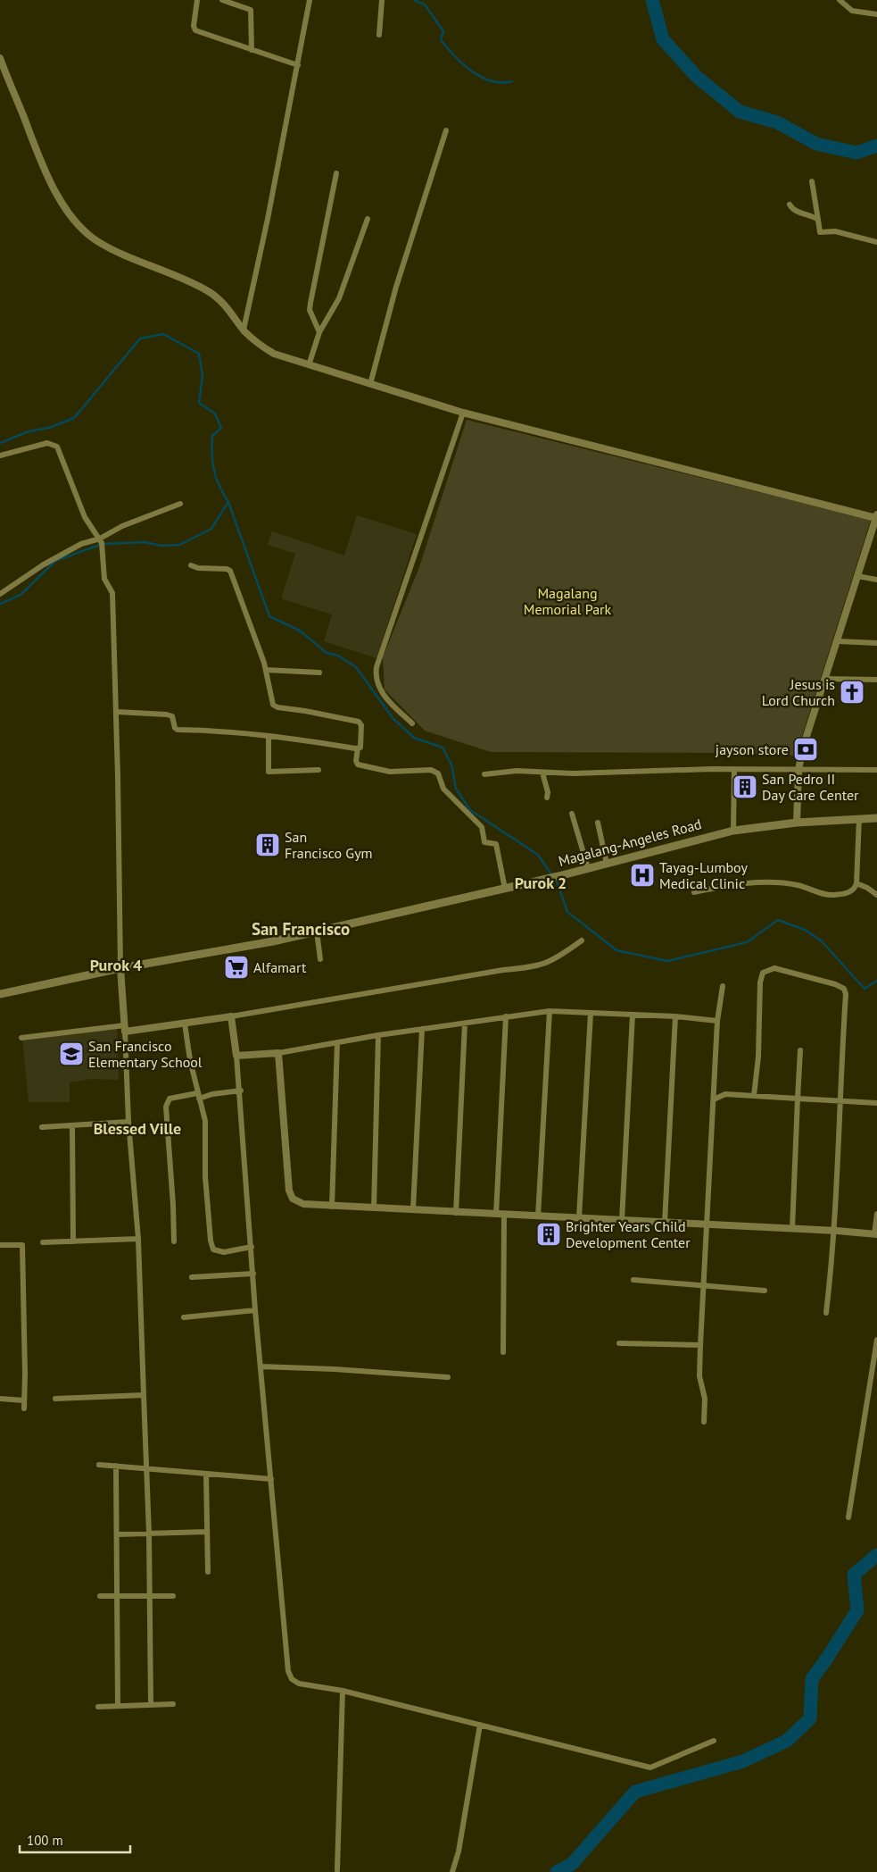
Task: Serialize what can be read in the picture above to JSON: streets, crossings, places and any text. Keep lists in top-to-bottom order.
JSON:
{
  "streets": {
    "main road": ["Magalang-Angeles Road"]
  },
  "districts": [
    "Purok 2",
    "San Francisco",
    "Purok 4",
    "Blessed Ville"
  ],
  "parks": ["Magalang Memorial Park"],
  "places": {
    "church": ["Jesus is Lord Church"],
    "bank": ["jayson store"],
    "building": ["San Pedro II Day Care Center", "San Francisco Gym", "Brighter Years Child Development Center"],
    "hospital": ["Tayag-Lumboy Medical Clinic"],
    "supermarket": ["Alfamart"],
    "school or university": ["San Francisco Elementary School"]
  },
  "scale_bar": "100 m"
}
